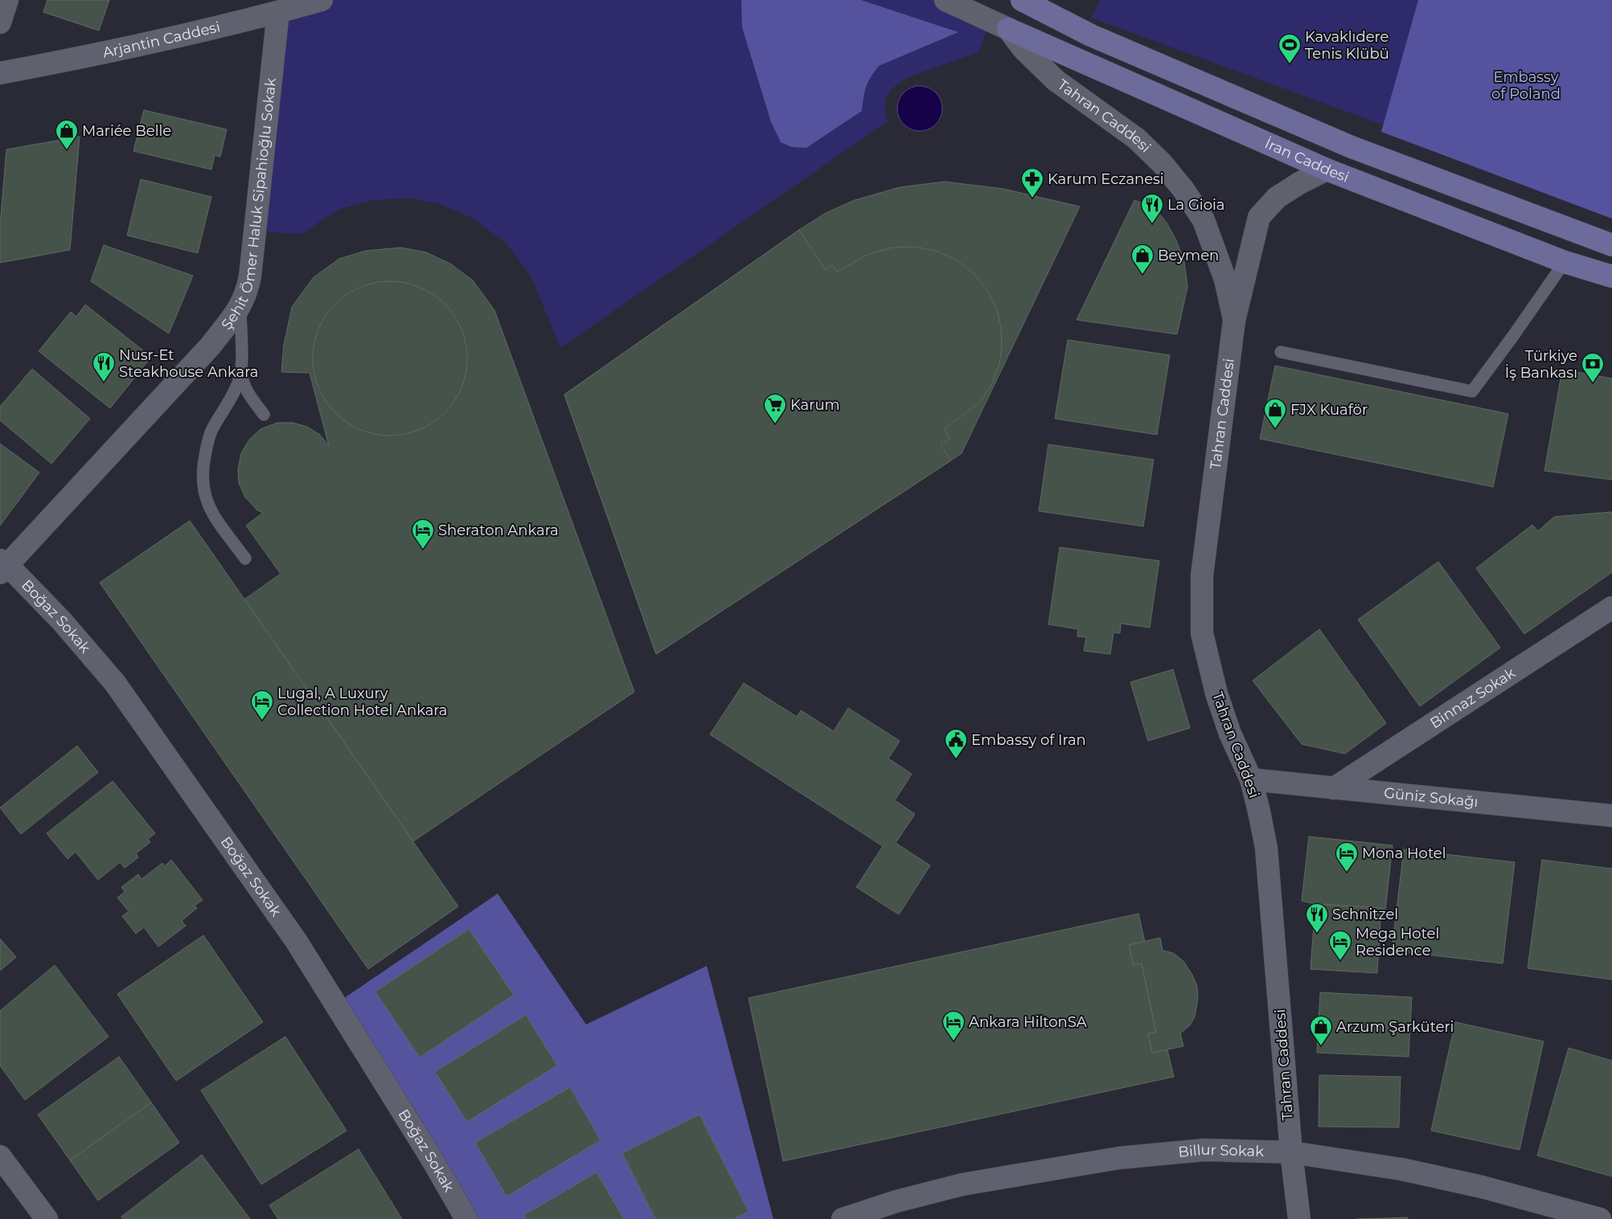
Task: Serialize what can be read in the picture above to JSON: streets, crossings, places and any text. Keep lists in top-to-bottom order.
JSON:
{
  "streets": {
    "main road": ["İran Caddesi"],
    "street": [
      "Arjantin Caddesi",
      "Tahran Caddesi",
      "Şehit Ömer Haluk Sipahioğlu Sokak",
      "Boğaz Sokak",
      "Binnaz Sokak",
      "Güniz Sokağı",
      "Billur Sokak"
    ]
  },
  "crossings": [
    ["Arjantin Caddesi", "Şehit Ömer Haluk Sipahioğlu Sokak"],
    ["Tahran Caddesi", "İran Caddesi"],
    ["Tahran Caddesi", "Güniz Sokağı"],
    ["Tahran Caddesi", "Billur Sokak"],
    ["Şehit Ömer Haluk Sipahioğlu Sokak", "Boğaz Sokak"],
    ["Binnaz Sokak", "Güniz Sokağı"]
  ],
  "parks": ["Embassy of Poland"],
  "places": {
    "sports": ["Kavaklıdere Tenis Klübü"],
    "shop": [
      "Mariée Belle",
      "Beymen",
      "FJX Kuaför",
      "Arzum Şarküteri"
    ],
    "pharmacy": ["Karum Eczanesi"],
    "restaurant": ["La Gioia", "Nusr-Et Steakhouse Ankara", "Schnitzel"],
    "bank": ["Türkiye İş Bankası"],
    "supermarket": ["Karum"],
    "hotel": [
      "Sheraton Ankara",
      "Lugal, A Luxury Collection Hotel Ankara",
      "Mona Hotel",
      "Mega Hotel Residence",
      "Ankara HiltonSA"
    ],
    "public building": ["Embassy of Iran"]
  }
}
